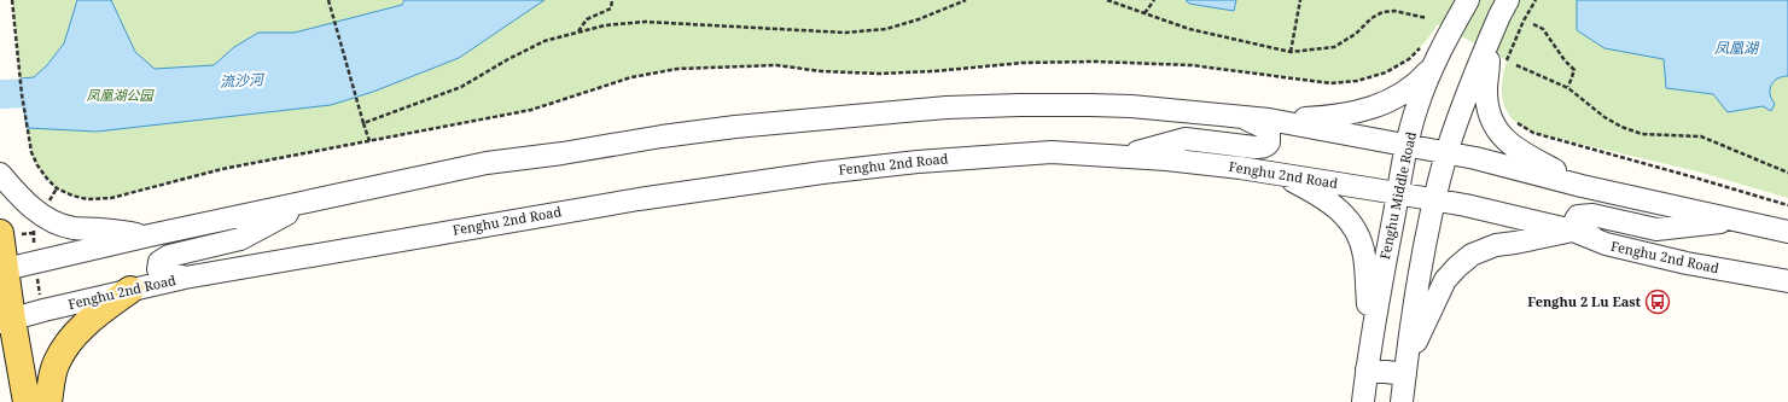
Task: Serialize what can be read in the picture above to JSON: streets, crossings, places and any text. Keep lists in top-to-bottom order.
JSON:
{
  "streets": {
    "street": ["Fenghu 2nd Road", "Fenghu Middle Road"]
  },
  "crossings": [
    ["Fenghu 2nd Road", "Fenghu Middle Road"]
  ],
  "water": ["凤凰湖", "流沙河"],
  "parks": ["凤凰湖公园"],
  "places": {
    "bus stop": ["Fenghu 2 Lu East"]
  }
}
